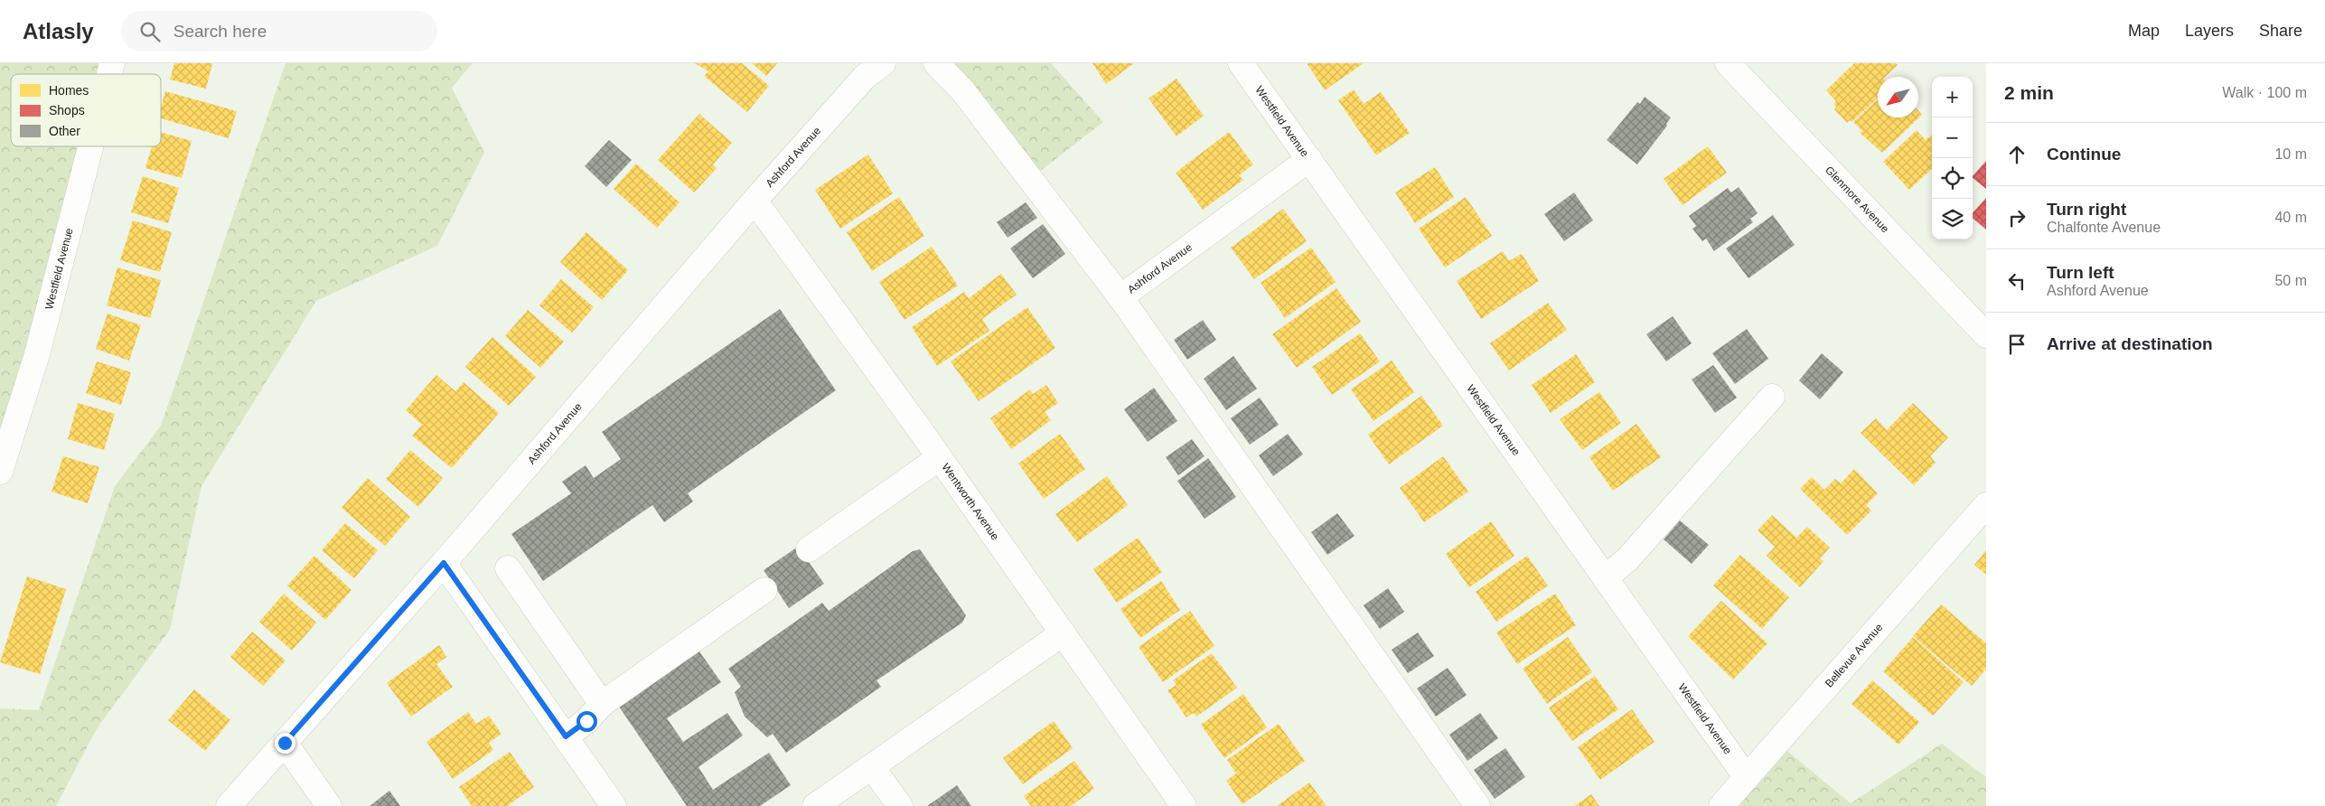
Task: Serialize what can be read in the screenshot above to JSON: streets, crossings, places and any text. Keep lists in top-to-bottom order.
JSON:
{
  "streets": {
    "street": [
      "Westfield Avenue",
      "Ashford Avenue",
      "Glenmore Avenue",
      "Wentworth Avenue",
      "Bellevue Avenue"
    ]
  },
  "crossings": [
    ["Westfield Avenue", "Ashford Avenue"],
    ["Westfield Avenue", "Bellevue Avenue"],
    ["Ashford Avenue", "Wentworth Avenue"]
  ],
  "legend": ["Homes", "Shops", "Other"],
  "north": "bottom left",
  "page": {
    "header": "Atlasly",
    "search": "Search here",
    "nav": ["Map", "Layers", "Share"],
    "heading": ["2 min", "Walk · 100 m"],
    "map_buttons": ["+", "−"],
    "list": [
      ["Continue", "10 m"],
      ["Turn right", "Chalfonte Avenue", "40 m"],
      ["Turn left", "Ashford Avenue", "50 m"],
      "Arrive at destination"
    ]
  }
}
